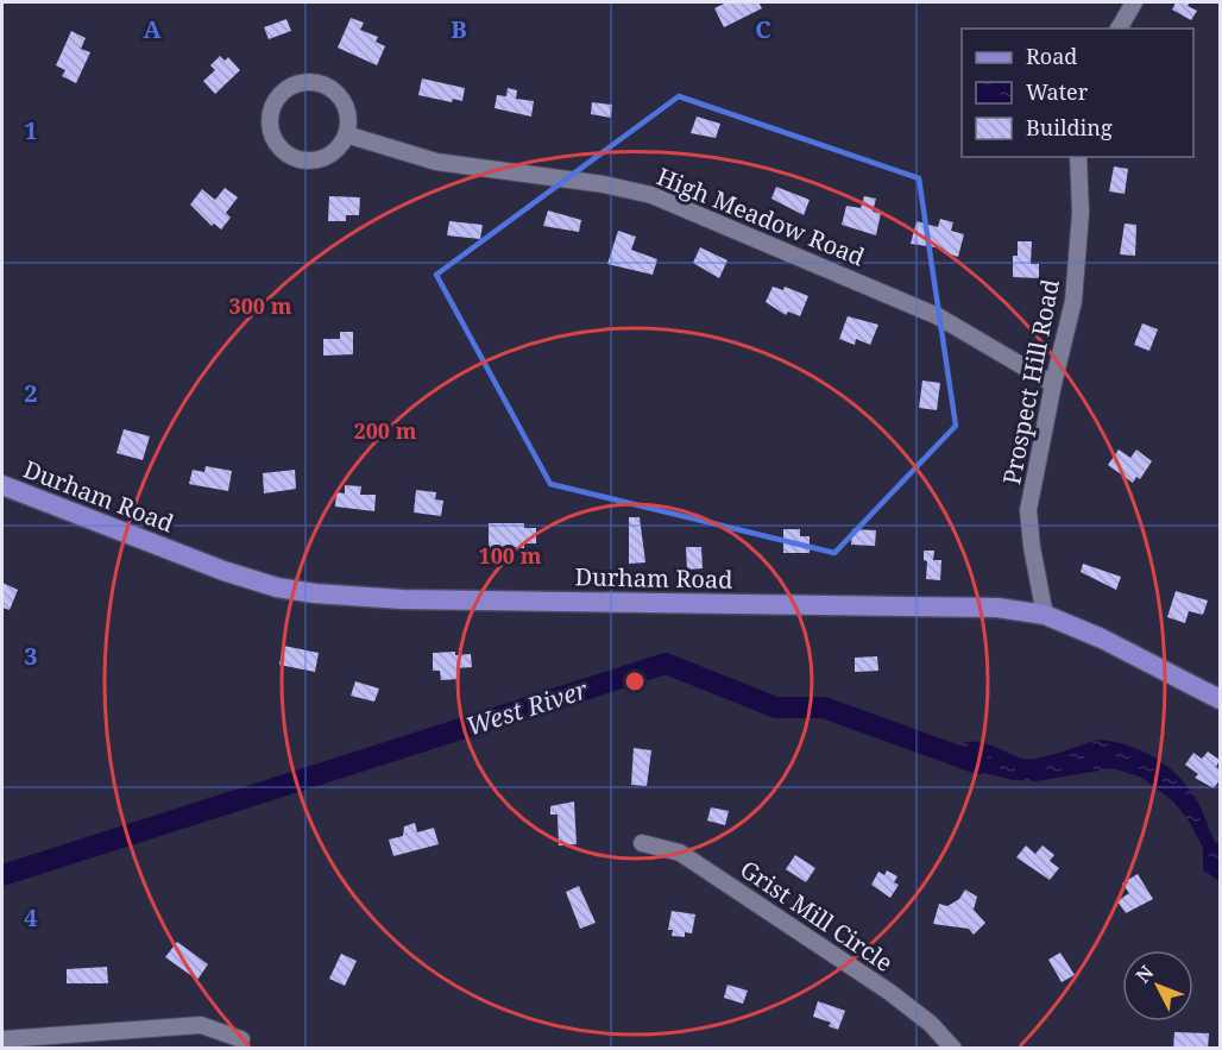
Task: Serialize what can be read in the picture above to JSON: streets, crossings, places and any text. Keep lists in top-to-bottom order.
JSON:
{
  "streets": {
    "main road": ["Durham Road"],
    "street": ["High Meadow Road", "Prospect Hill Road", "Grist Mill Circle"]
  },
  "crossings": [
    ["High Meadow Road", "Prospect Hill Road"],
    ["Prospect Hill Road", "Durham Road"]
  ],
  "water": ["West River"],
  "legend": ["Road", "Water", "Building"],
  "north": "top left",
  "grid": {
    "columns": ["A", "B", "C"],
    "rows": [
      "1",
      "2",
      "3",
      "4"
    ]
  },
  "rings": ["300 m", "200 m", "100 m"]
}
